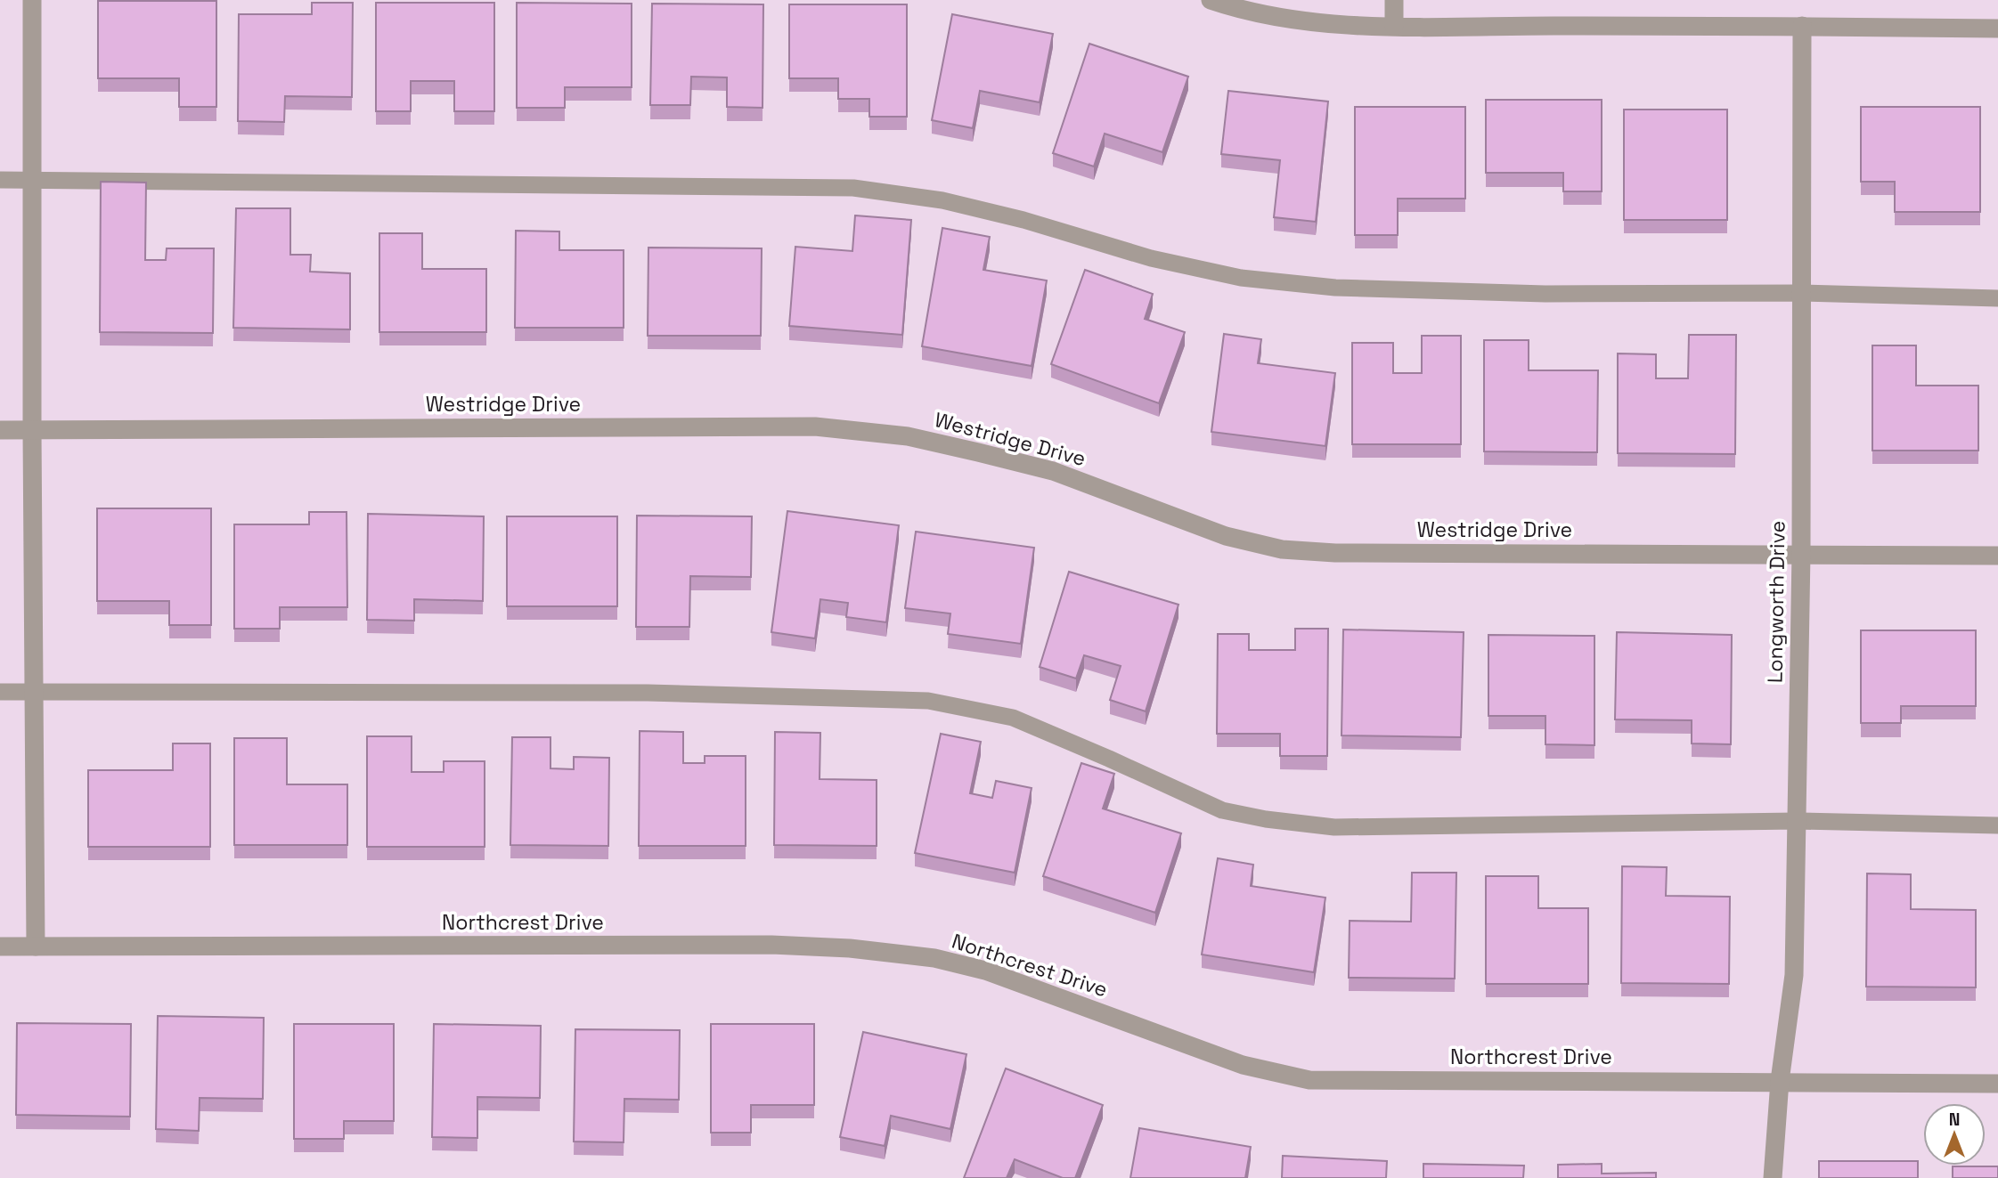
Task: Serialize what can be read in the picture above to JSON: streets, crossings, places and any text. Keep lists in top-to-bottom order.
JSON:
{
  "streets": {
    "street": ["Westridge Drive", "Longworth Drive", "Northcrest Drive"]
  },
  "crossings": [
    ["Westridge Drive", "Longworth Drive"],
    ["Longworth Drive", "Northcrest Drive"]
  ],
  "north": "top"
}
